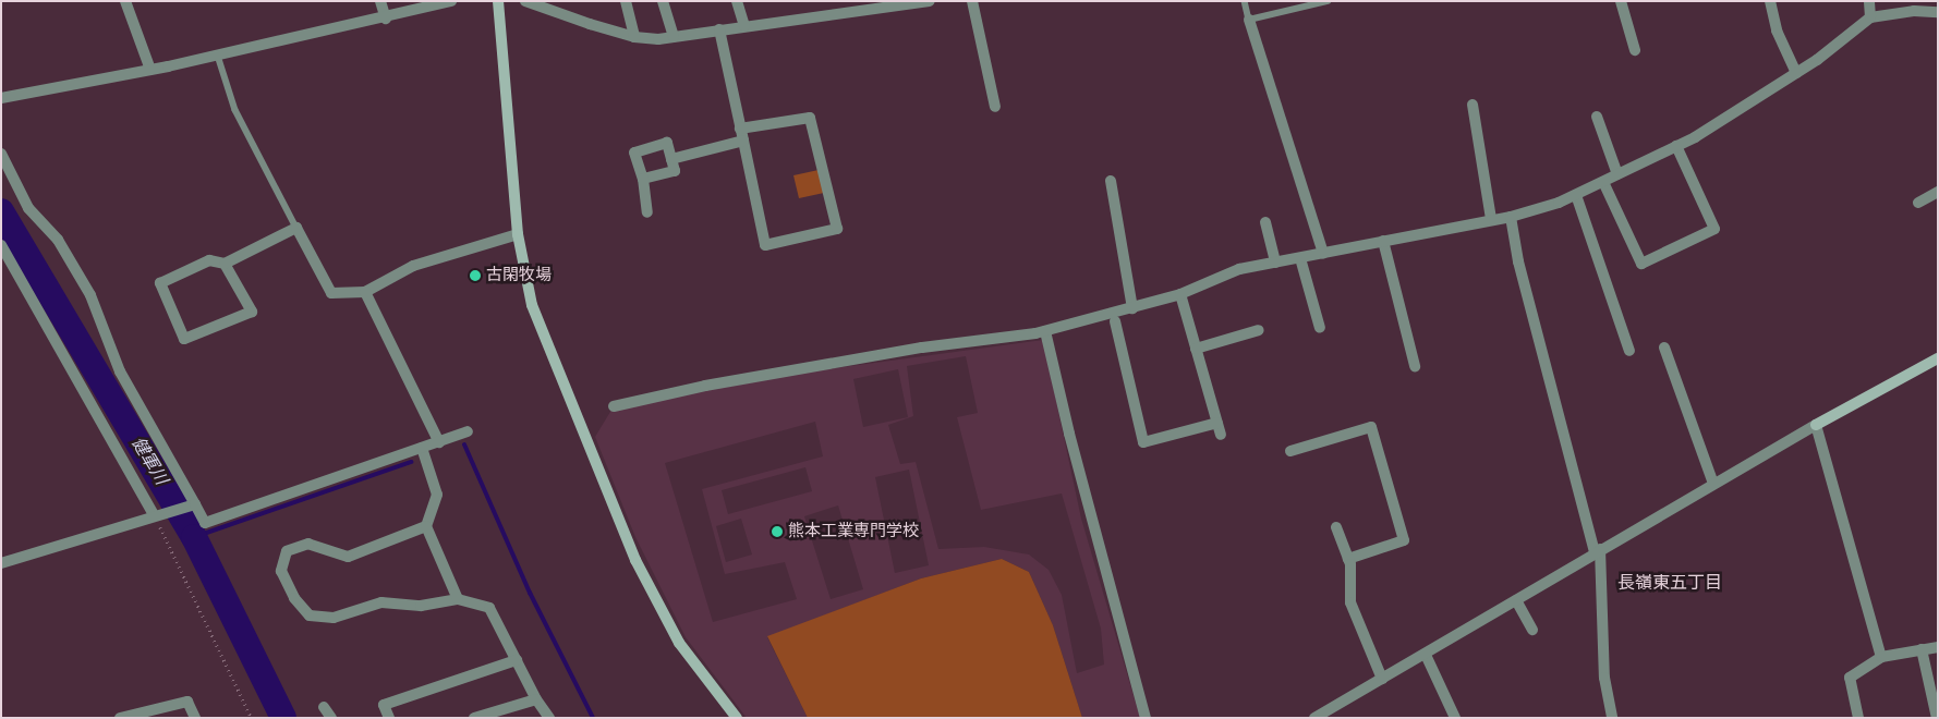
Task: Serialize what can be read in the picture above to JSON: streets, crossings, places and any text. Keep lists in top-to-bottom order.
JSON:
{
  "districts": ["長嶺東五丁目"],
  "water": ["健軍川"],
  "places": ["古閑牧場", "熊本工業専門学校"]
}
